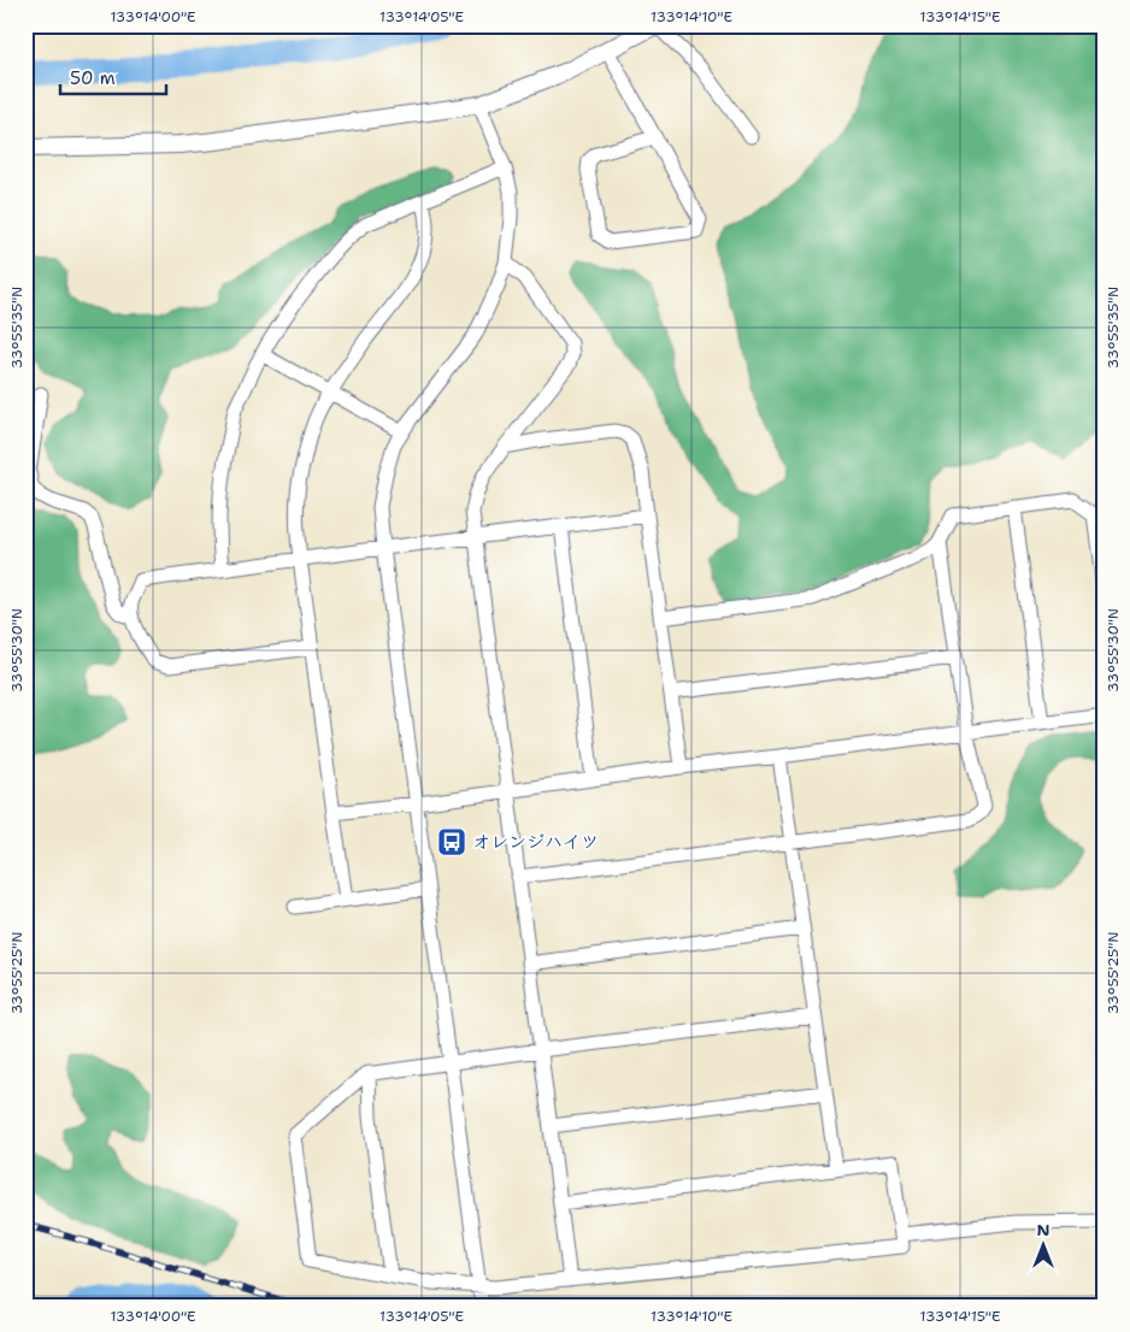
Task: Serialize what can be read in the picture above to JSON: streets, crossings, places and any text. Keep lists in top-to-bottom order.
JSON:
{
  "places": {
    "bus stop": ["オレンジハイツ"]
  },
  "scale_bar": "50 m",
  "north": "top",
  "coordinates": [
    "133°14'00\"E",
    "133°14'05\"E",
    "133°14'10\"E",
    "133°14'15\"E",
    "33°55'35\"N",
    "33°55'30\"N",
    "33°55'25\"N"
  ]
}
